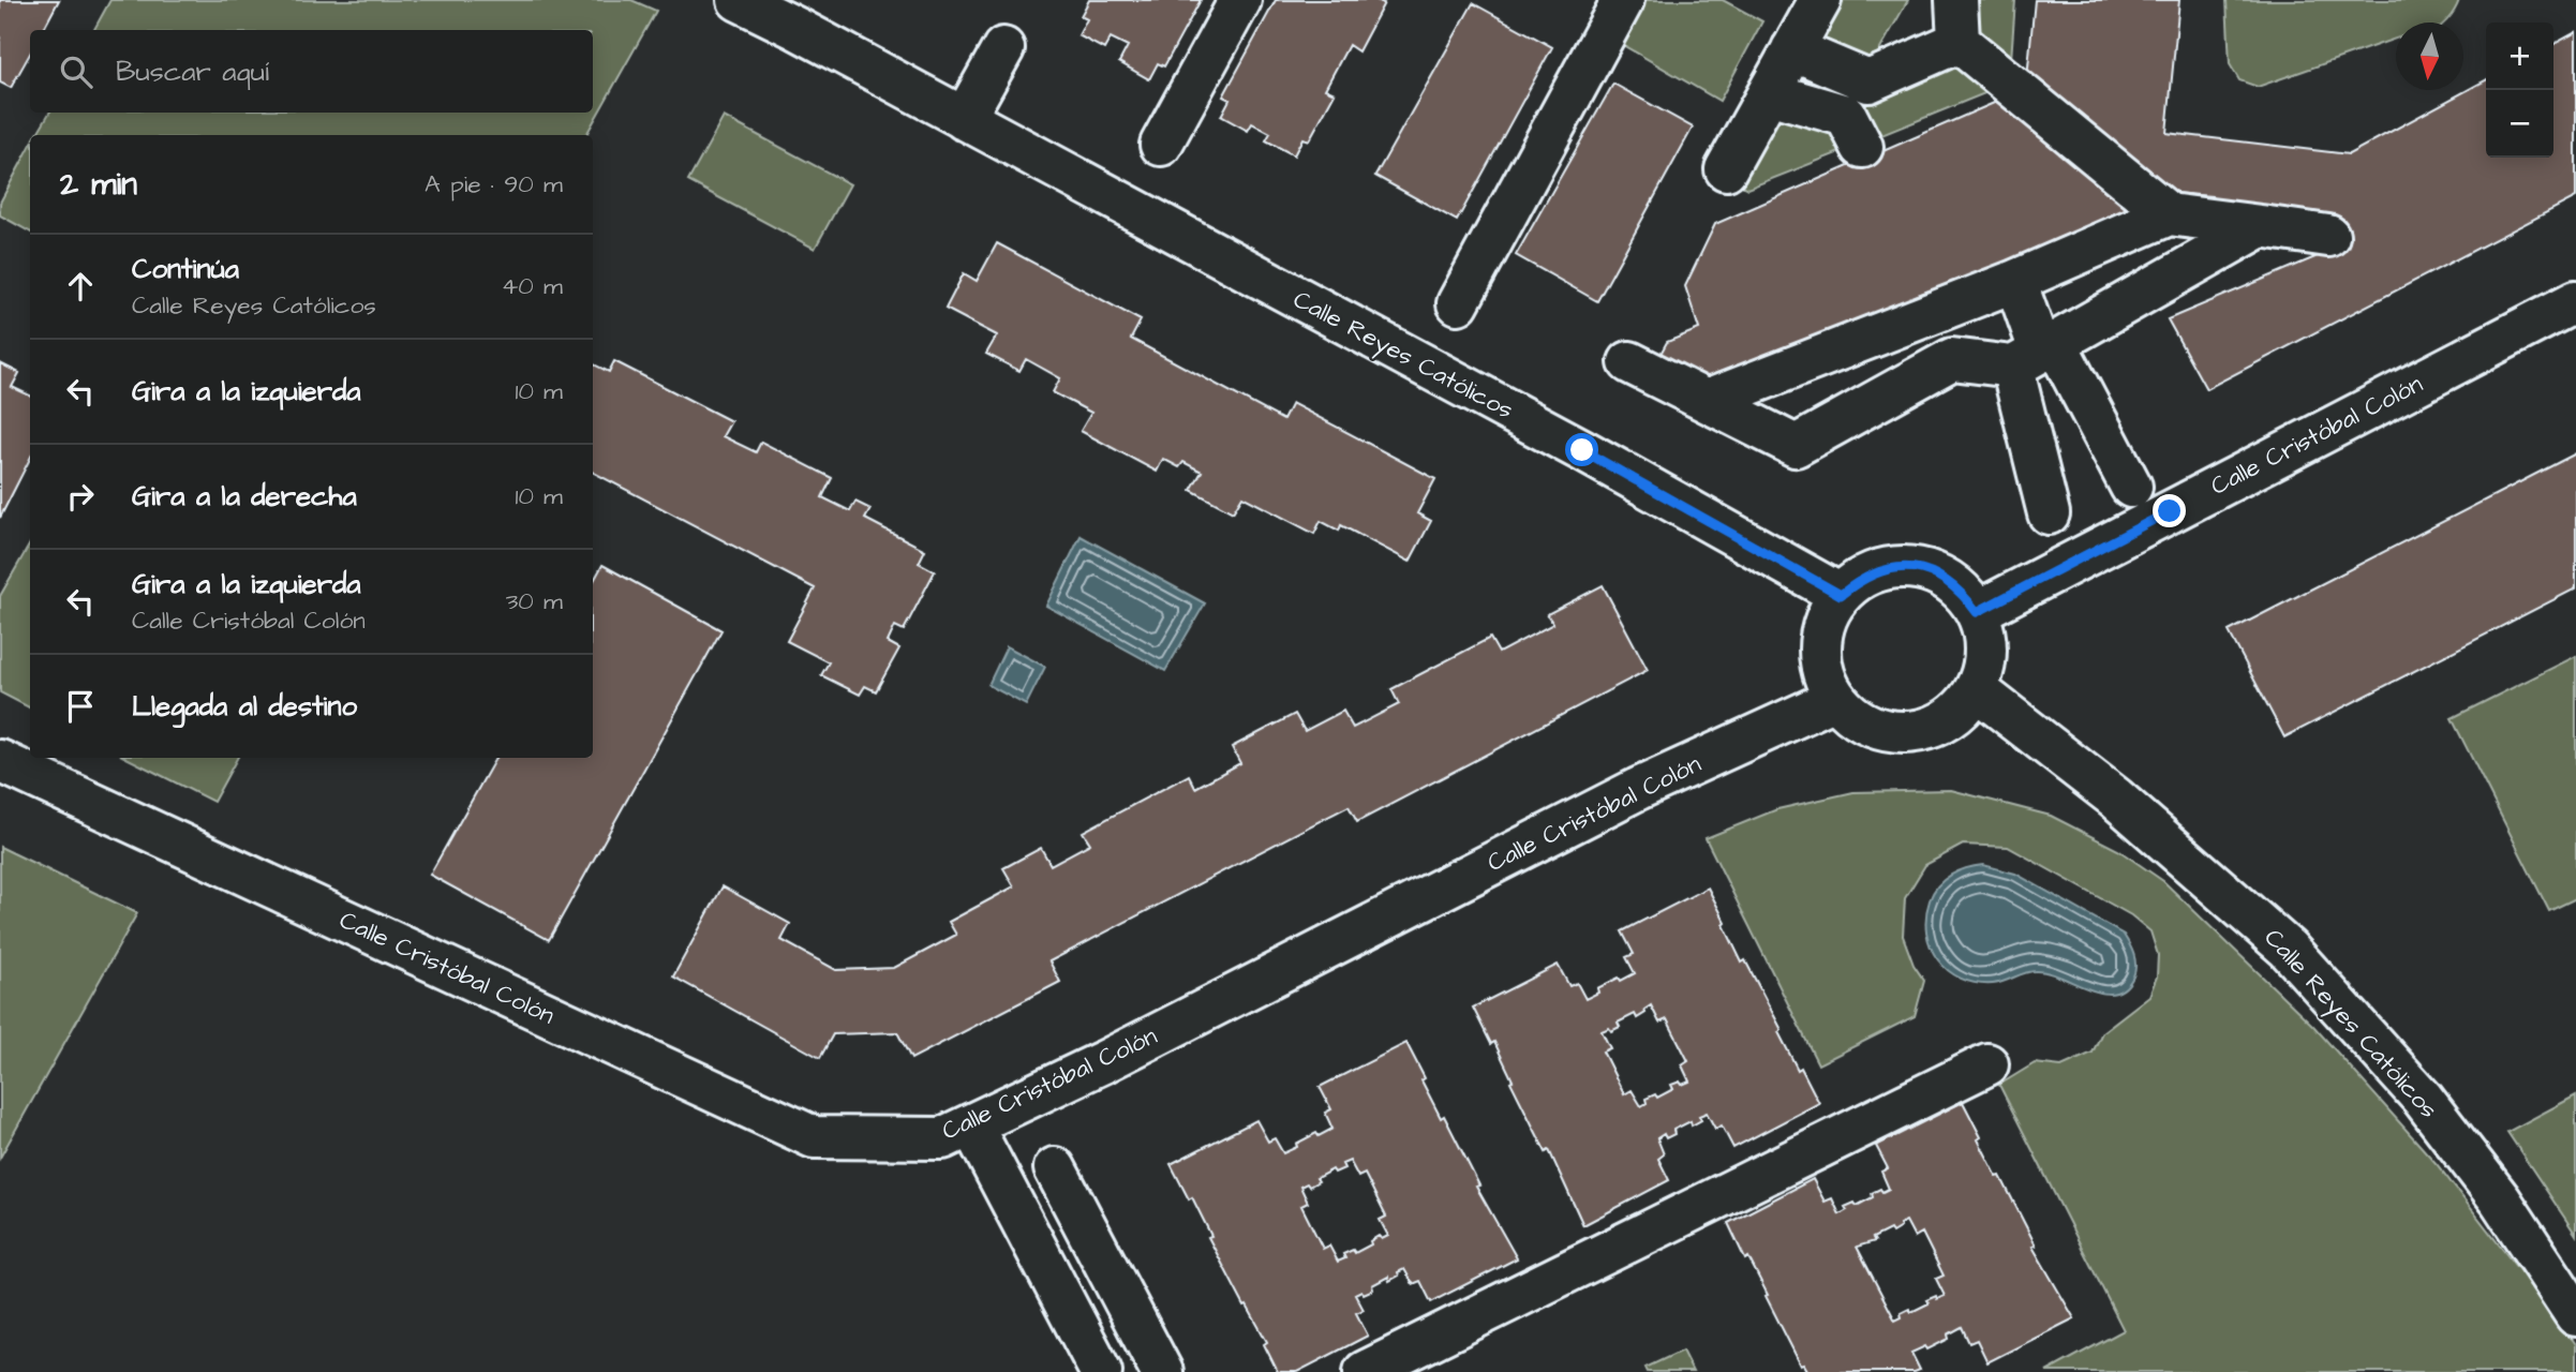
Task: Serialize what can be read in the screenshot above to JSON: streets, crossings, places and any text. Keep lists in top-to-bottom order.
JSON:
{
  "streets": {
    "street": ["Calle Reyes Católicos", "Calle Cristóbal Colón"]
  },
  "crossings": [
    ["Calle Reyes Católicos", "Calle Cristóbal Colón"]
  ],
  "north": "bottom",
  "page": {
    "map_buttons": ["+", "−"],
    "search": "Buscar aquí",
    "heading": ["2 min", "A pie · 90 m"],
    "list": [
      ["Continúa", "Calle Reyes Católicos", "40 m"],
      ["Gira a la izquierda", "10 m"],
      ["Gira a la derecha", "10 m"],
      ["Gira a la izquierda", "Calle Cristóbal Colón", "30 m"],
      "Llegada al destino"
    ]
  }
}
